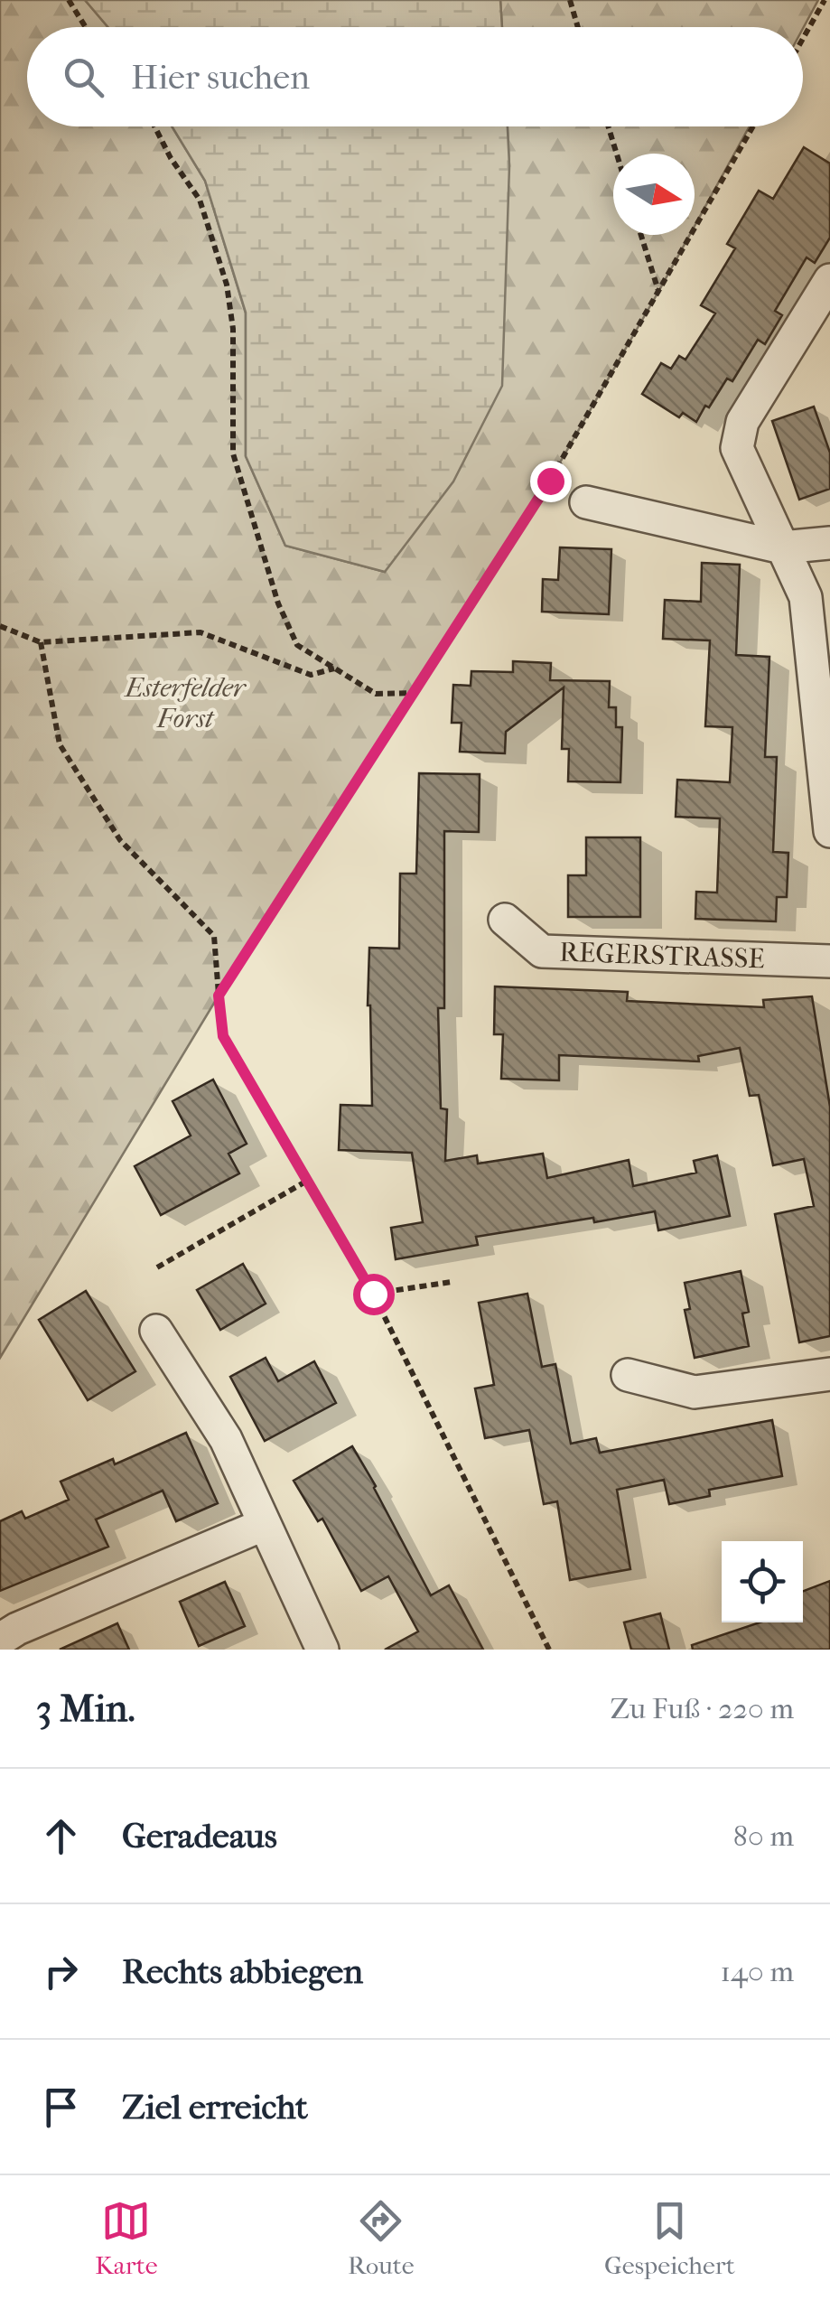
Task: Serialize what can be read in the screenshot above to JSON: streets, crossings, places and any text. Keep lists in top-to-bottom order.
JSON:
{
  "streets": {
    "street": ["REGERSTRASSE"]
  },
  "parks": ["Esterfelder Forst"],
  "north": "right",
  "page": {
    "search": "Hier suchen",
    "heading": ["3 Min.", "Zu Fuß · 220 m"],
    "list": [
      ["Geradeaus", "80 m"],
      ["Rechts abbiegen", "140 m"],
      "Ziel erreicht"
    ],
    "nav": ["Karte", "Route", "Gespeichert"]
  }
}
